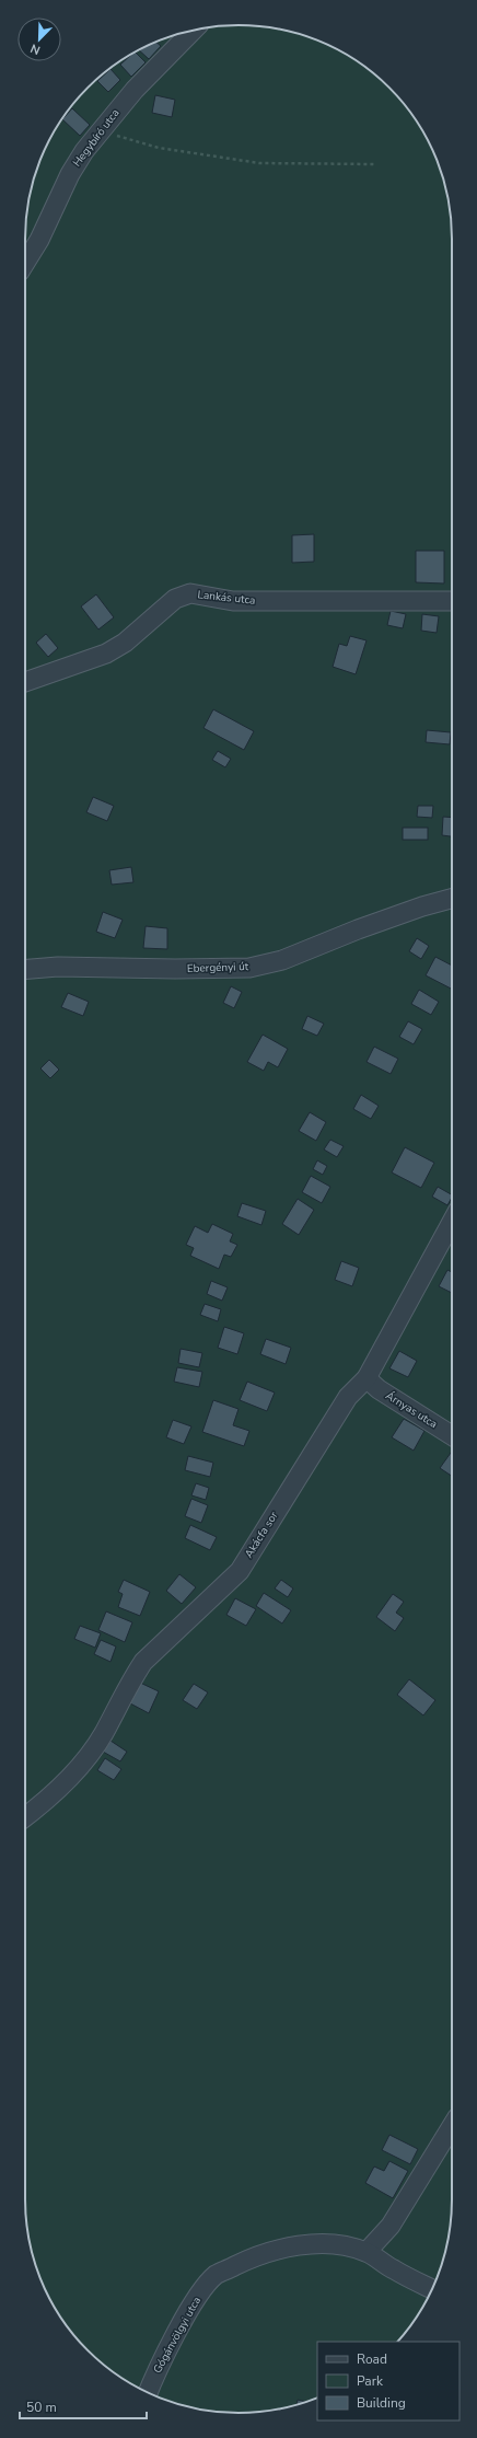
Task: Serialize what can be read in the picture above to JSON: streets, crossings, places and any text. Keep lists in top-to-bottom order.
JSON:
{
  "streets": {
    "street": [
      "Hegybíró utca",
      "Lankás utca",
      "Ebergényi út",
      "Árnyas utca",
      "Akácfa sor",
      "Gógánvölgyi utca"
    ]
  },
  "crossings": [
    ["Árnyas utca", "Akácfa sor"]
  ],
  "legend": ["Road", "Park", "Building"],
  "scale_bar": "50 m",
  "north": "bottom left"
}
